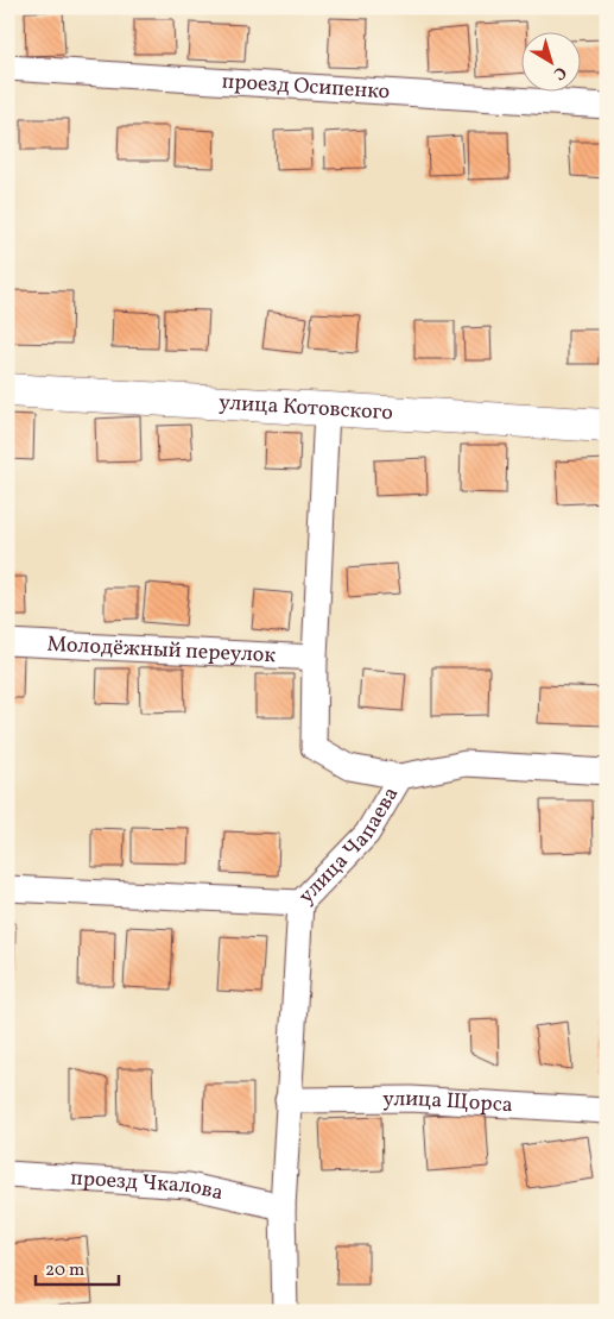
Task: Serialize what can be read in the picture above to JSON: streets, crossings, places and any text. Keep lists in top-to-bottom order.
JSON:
{
  "streets": {
    "street": [
      "проезд Осипенко",
      "улица Котовского",
      "Молодёжный переулок",
      "улица Чапаева",
      "улица Щорса",
      "проезд Чкалова"
    ]
  },
  "crossings": [
    ["улица Котовского", "улица Чапаева"],
    ["Молодёжный переулок", "улица Чапаева"],
    ["улица Чапаева", "улица Щорса"],
    ["улица Чапаева", "проезд Чкалова"]
  ],
  "scale_bar": "20 m",
  "north": "bottom right"
}
